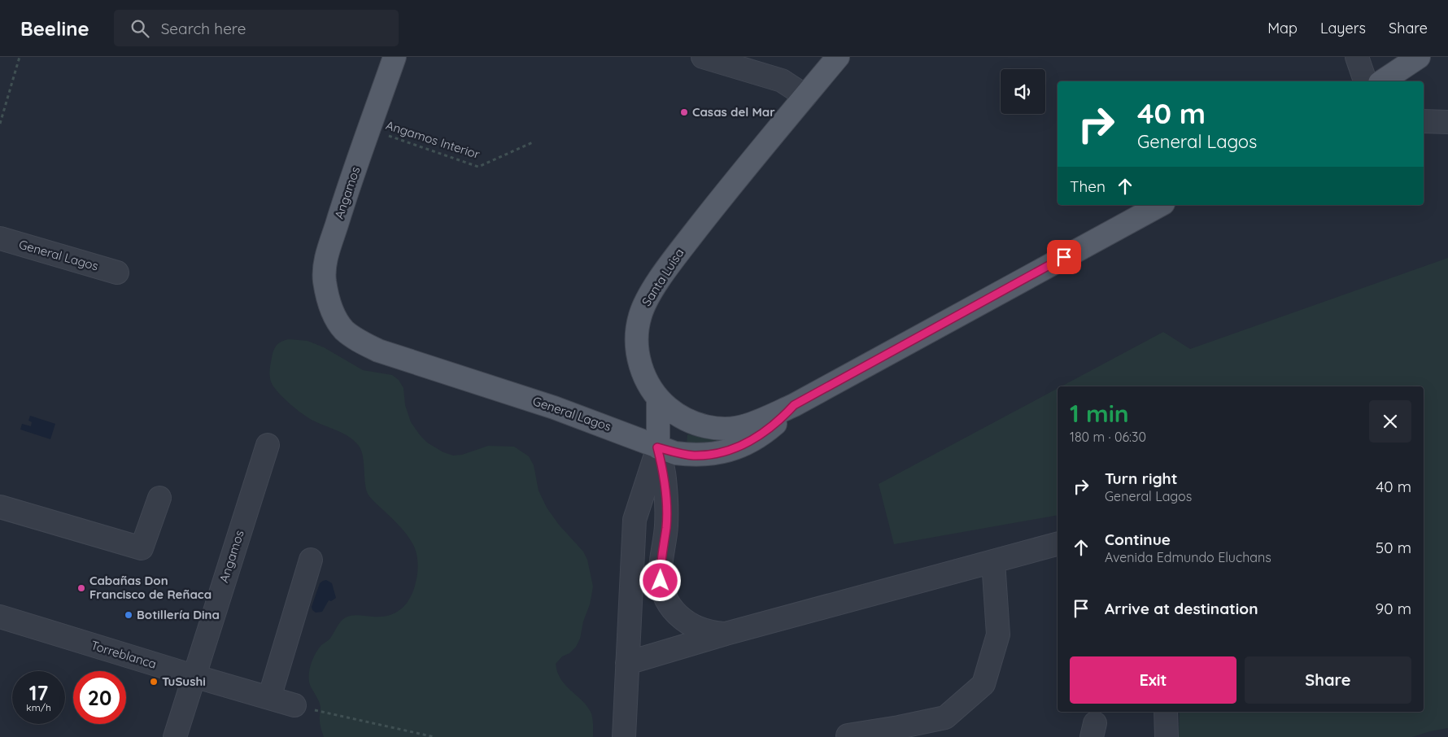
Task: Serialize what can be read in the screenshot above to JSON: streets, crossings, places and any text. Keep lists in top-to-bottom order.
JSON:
{
  "streets": {
    "main road": ["Angamos", "General Lagos", "Santa Luisa"],
    "street": ["Torreblanca"],
    "path": ["Angamos Interior"]
  },
  "crossings": [
    ["Angamos Interior", "Angamos"],
    ["Angamos", "General Lagos"],
    ["Angamos", "Torreblanca"],
    ["General Lagos", "Santa Luisa"]
  ],
  "places": [
    "Casas del Mar",
    "Cabañas Don Francisco de Reñaca",
    "Botillería Dina",
    "TuSushi"
  ],
  "page": {
    "header": "Beeline",
    "search": "Search here",
    "nav": ["Map", "Layers", "Share"],
    "turn": ["40 m", "General Lagos"],
    "then": "Then",
    "heading": ["1 min", "180 m · 06:30"],
    "list": [
      {
        "name": "Turn right",
        "note": "General Lagos",
        "value": "40 m"
      },
      {
        "name": "Continue",
        "note": "Avenida Edmundo Eluchans",
        "value": "50 m"
      },
      {
        "name": "Arrive at destination",
        "value": "90 m"
      }
    ],
    "buttons": ["Exit", "Share"],
    "speed": "17 km/h",
    "limit": "20"
  }
}
